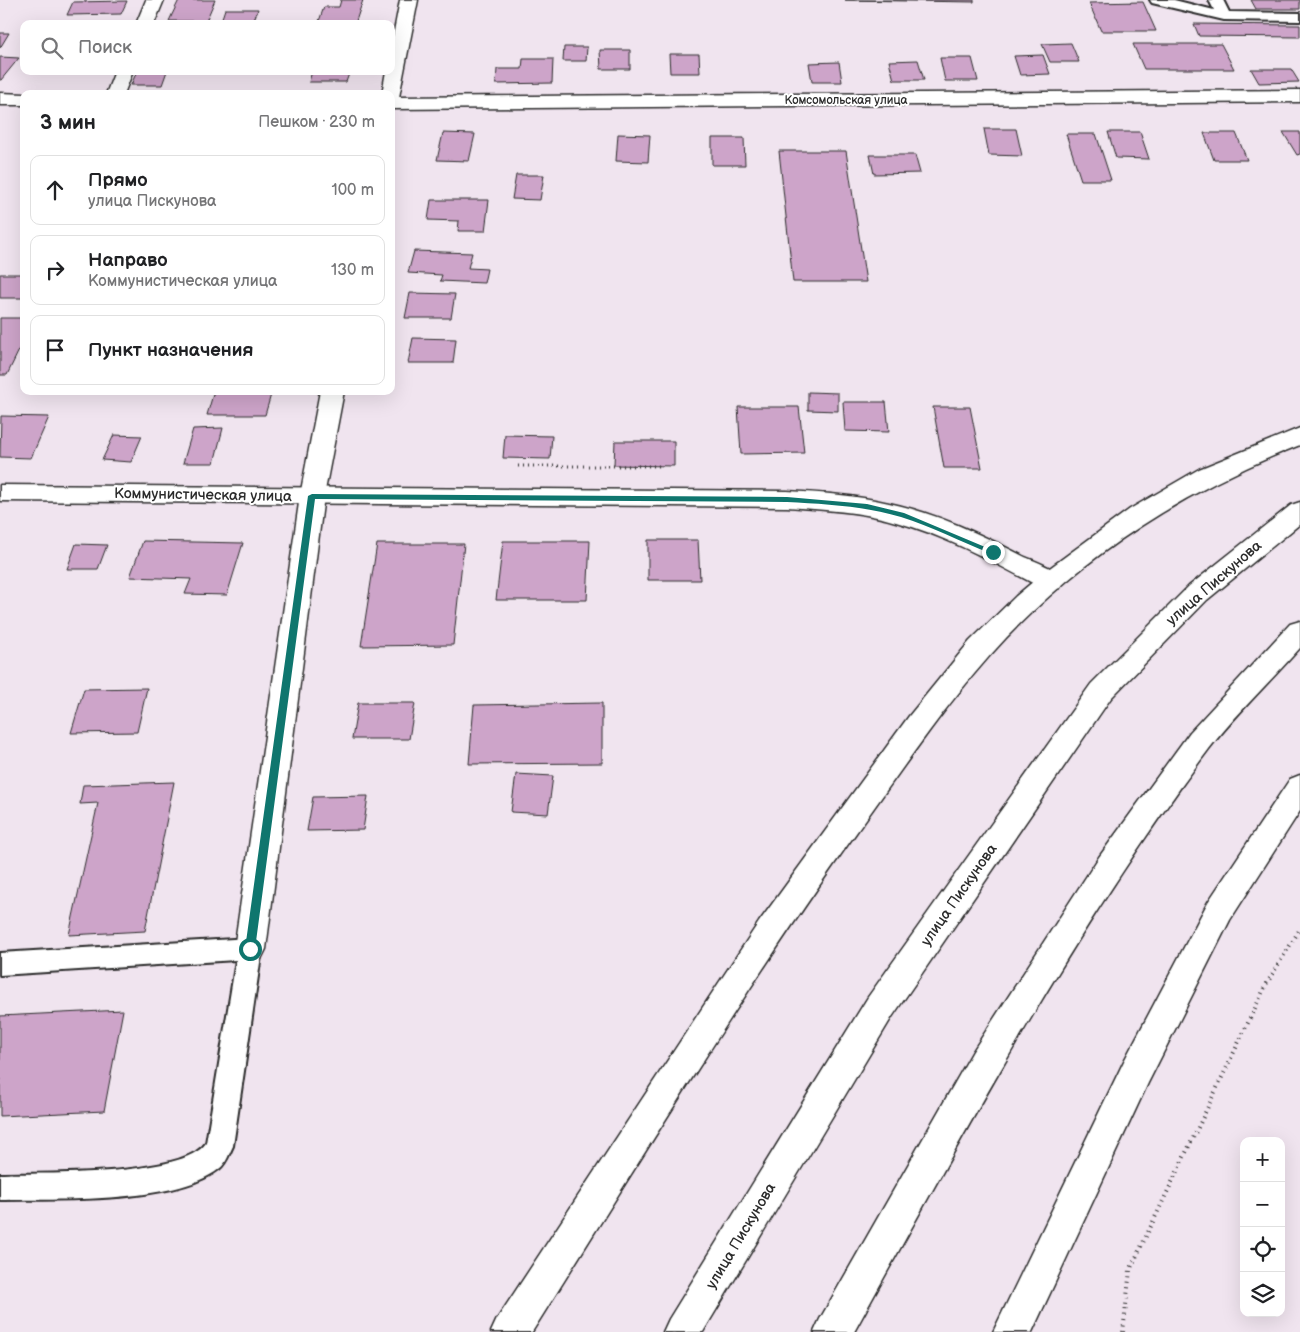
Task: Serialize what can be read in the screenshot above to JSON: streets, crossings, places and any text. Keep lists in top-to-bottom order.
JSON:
{
  "streets": {
    "main road": ["Комсомольская улица", "Коммунистическая улица", "улица Пискунова"]
  },
  "page": {
    "search": "Поиск",
    "heading": ["3 мин", "Пешком · 230 m"],
    "list": [
      ["Прямо", "улица Пискунова", "100 m"],
      ["Направо", "Коммунистическая улица", "130 m"],
      "Пункт назначения"
    ],
    "map_buttons": ["+", "−"]
  }
}
